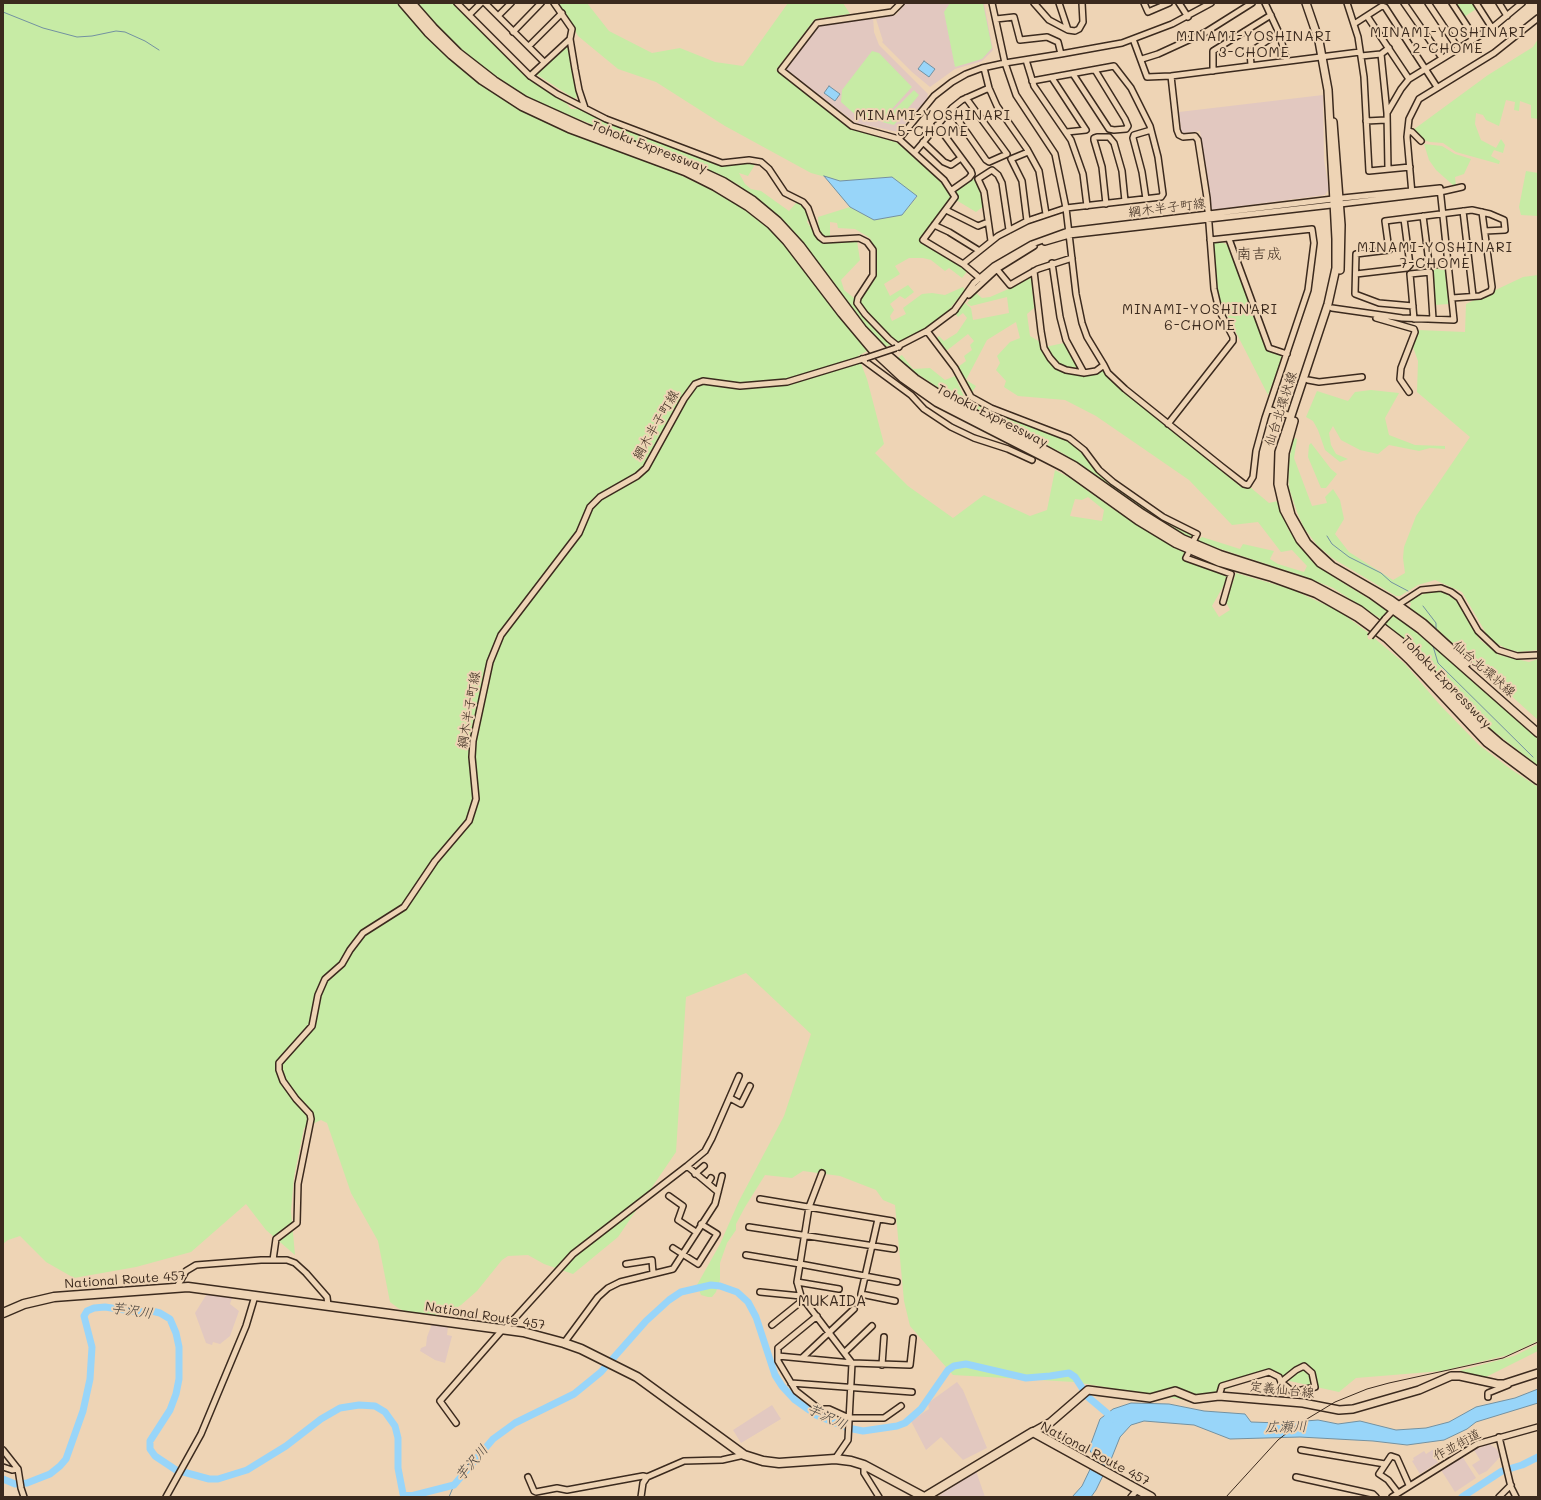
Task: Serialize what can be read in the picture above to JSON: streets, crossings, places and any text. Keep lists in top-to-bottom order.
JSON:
{
  "streets": {
    "highway": ["Tohoku Expressway", "National Route 457"],
    "main road": ["仙台北環状線", "定義仙台線"],
    "street": ["綱木半子町線", "作並街道"]
  },
  "crossings": [
    ["National Route 457", "定義仙台線"]
  ],
  "districts": [
    "MINAMI-YOSHINARI 2-CHOME",
    "MINAMI-YOSHINARI 3-CHOME",
    "MINAMI-YOSHINARI 5-CHOME",
    "MINAMI-YOSHINARI 7-CHOME",
    "南吉成",
    "MINAMI-YOSHINARI 6-CHOME",
    "MUKAIDA"
  ],
  "water": ["芋沢川", "広瀬川"]
}
